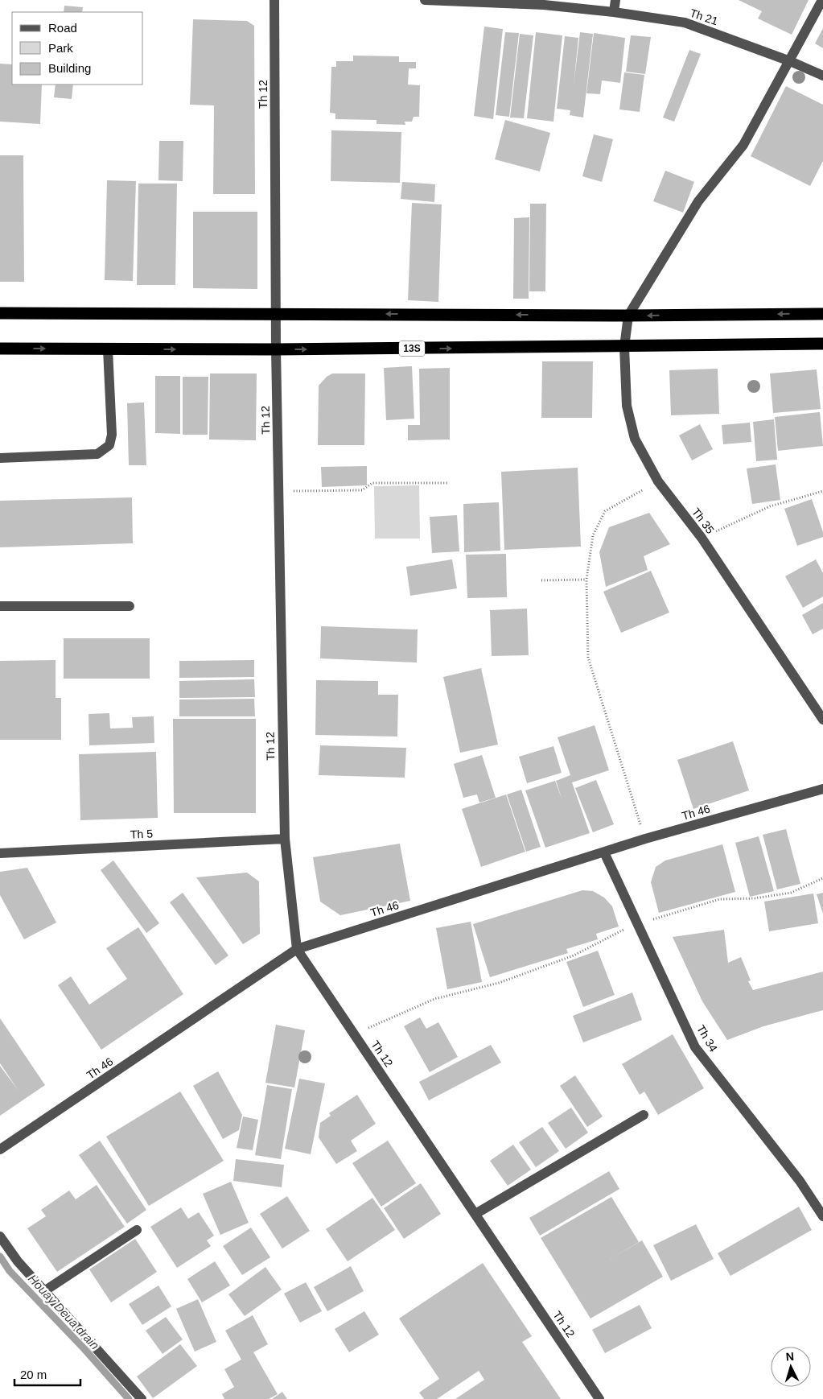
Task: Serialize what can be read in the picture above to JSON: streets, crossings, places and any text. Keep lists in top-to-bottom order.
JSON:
{
  "streets": {
    "highway": ["13S"],
    "street": [
      "Th 21",
      "Th 12",
      "Th 35",
      "Th 46",
      "Th 5",
      "Th 34"
    ]
  },
  "crossings": [
    ["Th 12", "13S"],
    ["Th 12", "Th 46"],
    ["Th 12", "Th 5"],
    ["13S", "Th 35"],
    ["Th 46", "Th 34"]
  ],
  "water": ["Houay Deua drain"],
  "legend": ["Road", "Park", "Building"],
  "scale_bar": "20 m",
  "north": "top"
}
